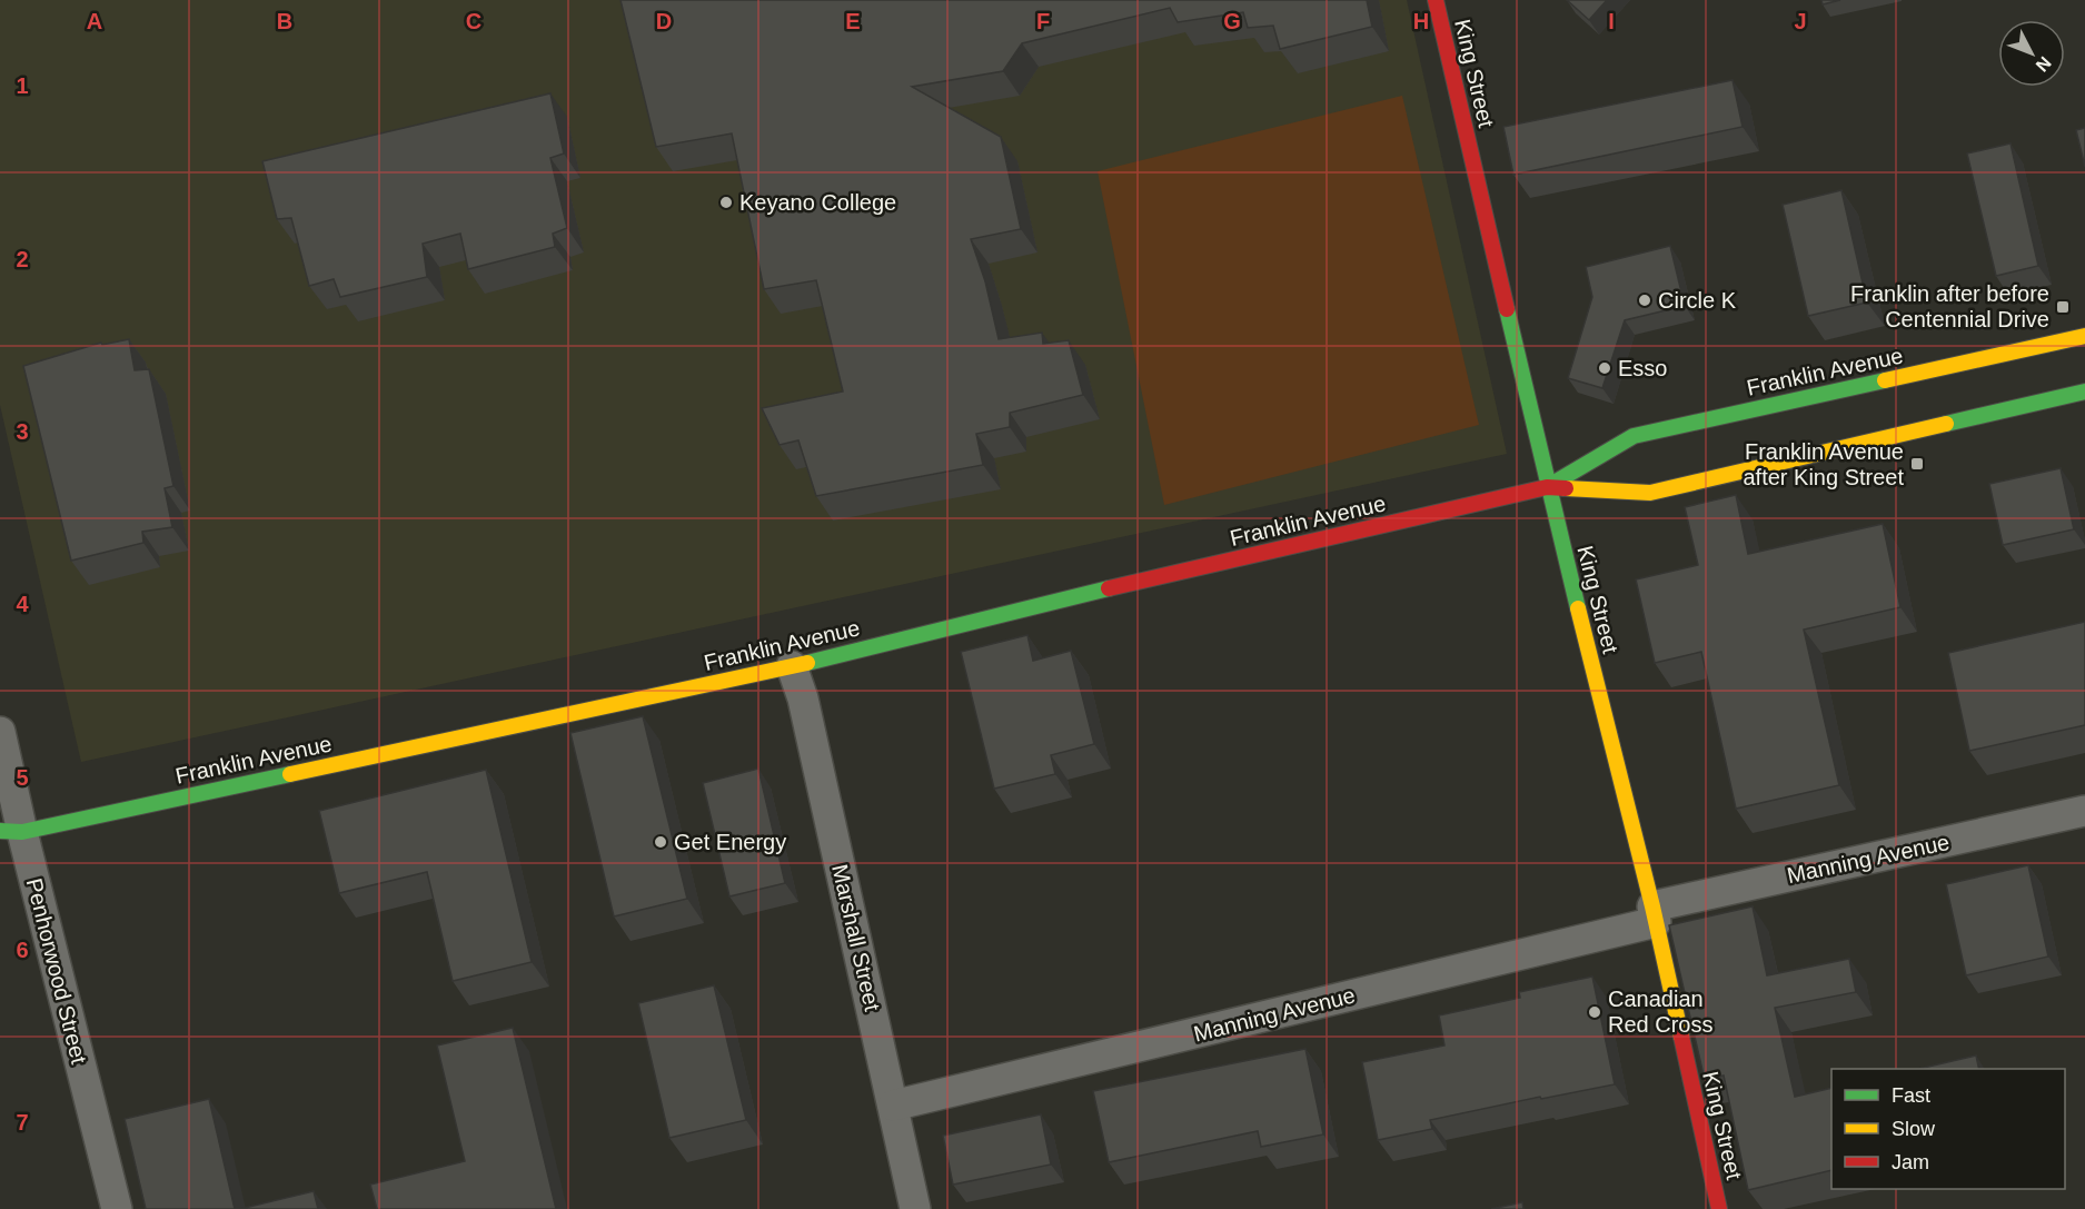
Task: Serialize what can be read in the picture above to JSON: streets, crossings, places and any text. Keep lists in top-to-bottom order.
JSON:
{
  "streets": {
    "main road": ["King Street", "Franklin Avenue"],
    "street": ["Manning Avenue", "Marshall Street", "Penhorwood Street"]
  },
  "crossings": [
    ["King Street", "Franklin Avenue"],
    ["King Street", "Manning Avenue"],
    ["Franklin Avenue", "Marshall Street"],
    ["Franklin Avenue", "Penhorwood Street"],
    ["Manning Avenue", "Marshall Street"]
  ],
  "places": {
    "other": [
      "Keyano College",
      "Circle K",
      "Esso",
      "Get Energy",
      "Canadian Red Cross"
    ],
    "transit": ["Franklin after before Centennial Drive", "Franklin Avenue after King Street"]
  },
  "legend": ["Fast", "Slow", "Jam"],
  "north": "bottom right",
  "grid": {
    "columns": [
      "A",
      "B",
      "C",
      "D",
      "E",
      "F",
      "G",
      "H",
      "I",
      "J"
    ],
    "rows": [
      "1",
      "2",
      "3",
      "4",
      "5",
      "6",
      "7"
    ]
  }
}
